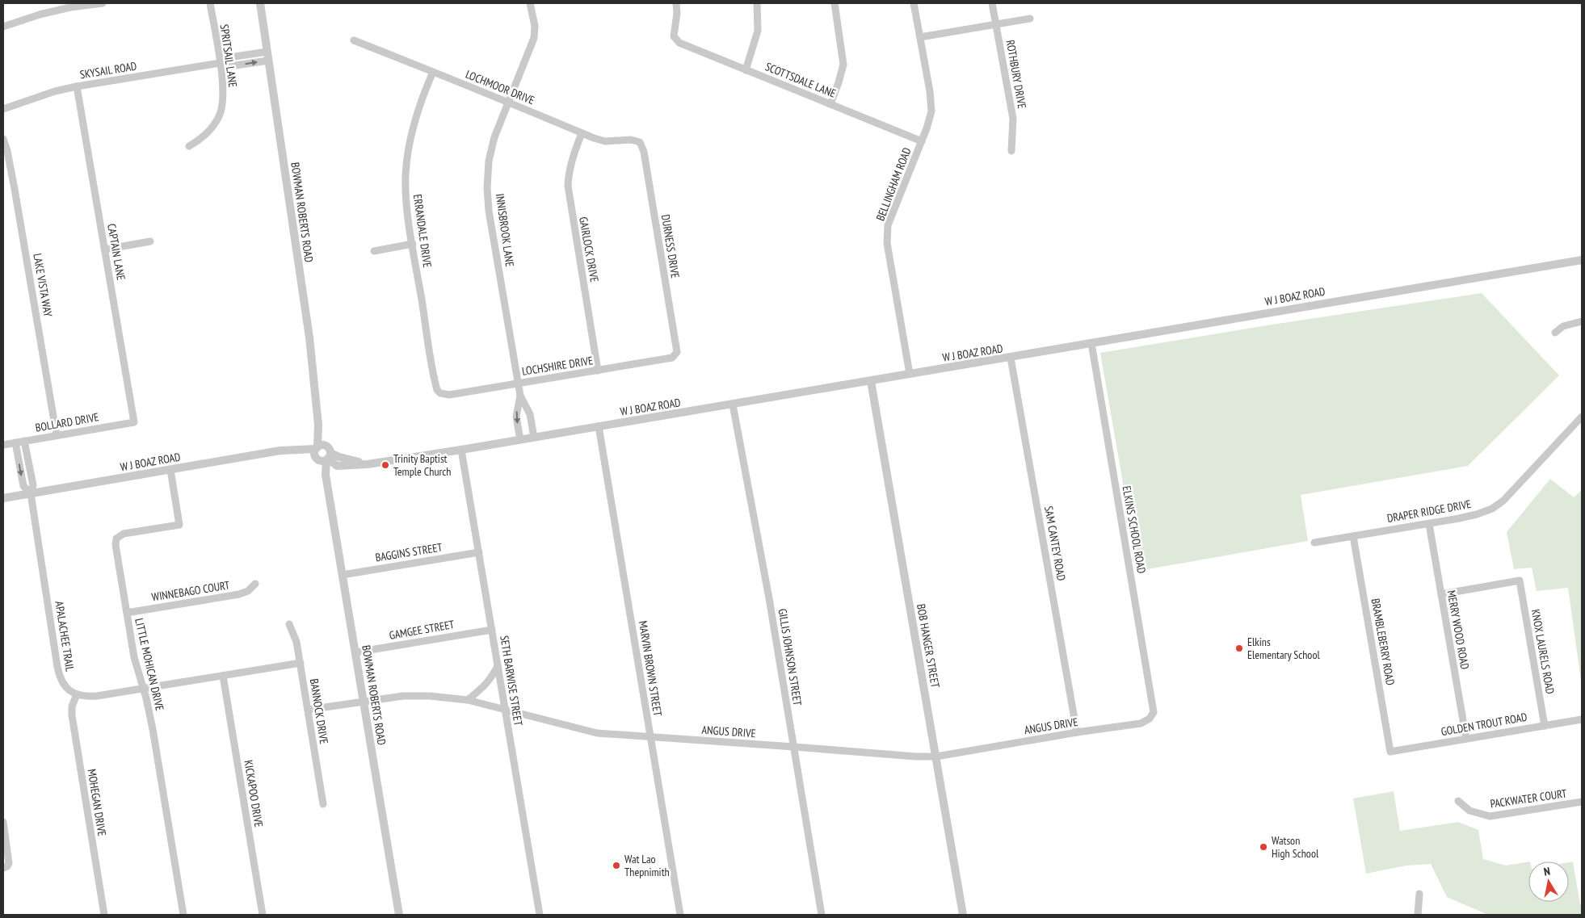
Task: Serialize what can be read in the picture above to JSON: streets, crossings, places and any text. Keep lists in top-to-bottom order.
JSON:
{
  "streets": {
    "street": [
      "SPRITSAIL LANE",
      "SKYSAIL ROAD",
      "ROTHBURY DRIVE",
      "SCOTTSDALE LANE",
      "LOCHMOOR DRIVE",
      "BELLINGHAM ROAD",
      "BOWMAN ROBERTS ROAD",
      "INNISBROOK LANE",
      "ERRANDALE DRIVE",
      "DURNESS DRIVE",
      "GAIRLOCK DRIVE",
      "CAPTAIN LANE",
      "LAKE VISTA WAY",
      "W J BOAZ ROAD",
      "LOCHSHIRE DRIVE",
      "BOLLARD DRIVE",
      "DRAPER RIDGE DRIVE",
      "ELKINS SCHOOL ROAD",
      "SAM CANTEY ROAD",
      "BAGGINS STREET",
      "WINNEBAGO COURT",
      "GAMGEE STREET",
      "MERRY WOOD ROAD",
      "APALACHEE TRAIL",
      "BRAMBLEBERRY ROAD",
      "BOB HANGER STREET",
      "KNOX LAURELS ROAD",
      "GILLIS JOHNSON STREET",
      "LITTLE MOHICAN DRIVE",
      "MARVIN BROWN STREET",
      "SETH BARWISE STREET",
      "BANNOCK DRIVE",
      "GOLDEN TROUT ROAD",
      "ANGUS DRIVE",
      "KICKAPOO DRIVE",
      "PACKWATER COURT",
      "MOHEGAN DRIVE"
    ]
  },
  "crossings": [
    ["SPRITSAIL LANE", "SKYSAIL ROAD"],
    ["SKYSAIL ROAD", "BOWMAN ROBERTS ROAD"],
    ["SKYSAIL ROAD", "CAPTAIN LANE"],
    ["SCOTTSDALE LANE", "BELLINGHAM ROAD"],
    ["LOCHMOOR DRIVE", "INNISBROOK LANE"],
    ["LOCHMOOR DRIVE", "ERRANDALE DRIVE"],
    ["LOCHMOOR DRIVE", "DURNESS DRIVE"],
    ["LOCHMOOR DRIVE", "GAIRLOCK DRIVE"],
    ["BELLINGHAM ROAD", "W J BOAZ ROAD"],
    ["BOWMAN ROBERTS ROAD", "W J BOAZ ROAD"],
    ["BOWMAN ROBERTS ROAD", "BAGGINS STREET"],
    ["BOWMAN ROBERTS ROAD", "GAMGEE STREET"],
    ["BOWMAN ROBERTS ROAD", "ANGUS DRIVE"],
    ["INNISBROOK LANE", "W J BOAZ ROAD"],
    ["INNISBROOK LANE", "LOCHSHIRE DRIVE"],
    ["ERRANDALE DRIVE", "LOCHSHIRE DRIVE"],
    ["DURNESS DRIVE", "LOCHSHIRE DRIVE"],
    ["GAIRLOCK DRIVE", "LOCHSHIRE DRIVE"],
    ["CAPTAIN LANE", "BOLLARD DRIVE"],
    ["LAKE VISTA WAY", "BOLLARD DRIVE"],
    ["W J BOAZ ROAD", "ELKINS SCHOOL ROAD"],
    ["W J BOAZ ROAD", "SAM CANTEY ROAD"],
    ["W J BOAZ ROAD", "APALACHEE TRAIL"],
    ["W J BOAZ ROAD", "BOB HANGER STREET"],
    ["W J BOAZ ROAD", "GILLIS JOHNSON STREET"],
    ["W J BOAZ ROAD", "LITTLE MOHICAN DRIVE"],
    ["W J BOAZ ROAD", "MARVIN BROWN STREET"],
    ["W J BOAZ ROAD", "SETH BARWISE STREET"],
    ["DRAPER RIDGE DRIVE", "MERRY WOOD ROAD"],
    ["DRAPER RIDGE DRIVE", "BRAMBLEBERRY ROAD"],
    ["ELKINS SCHOOL ROAD", "ANGUS DRIVE"],
    ["SAM CANTEY ROAD", "ANGUS DRIVE"],
    ["BAGGINS STREET", "SETH BARWISE STREET"],
    ["WINNEBAGO COURT", "LITTLE MOHICAN DRIVE"],
    ["GAMGEE STREET", "SETH BARWISE STREET"],
    ["MERRY WOOD ROAD", "KNOX LAURELS ROAD"],
    ["MERRY WOOD ROAD", "GOLDEN TROUT ROAD"],
    ["APALACHEE TRAIL", "MOHEGAN DRIVE"],
    ["BRAMBLEBERRY ROAD", "GOLDEN TROUT ROAD"],
    ["BOB HANGER STREET", "ANGUS DRIVE"],
    ["KNOX LAURELS ROAD", "GOLDEN TROUT ROAD"],
    ["GILLIS JOHNSON STREET", "ANGUS DRIVE"],
    ["MARVIN BROWN STREET", "ANGUS DRIVE"],
    ["SETH BARWISE STREET", "ANGUS DRIVE"],
    ["BANNOCK DRIVE", "ANGUS DRIVE"]
  ],
  "places": [
    "Trinity Baptist Temple Church",
    "Elkins Elementary School",
    "Watson High School",
    "Wat Lao Thepnimith"
  ],
  "north": "top"
}
